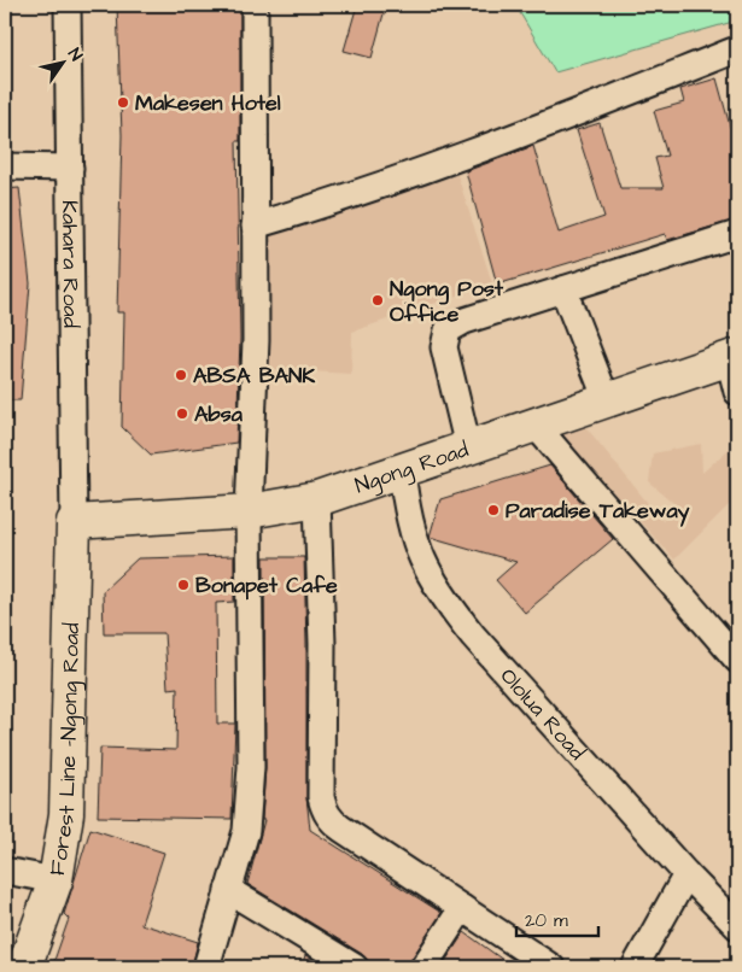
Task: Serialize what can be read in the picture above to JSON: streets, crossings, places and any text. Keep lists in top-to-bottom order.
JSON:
{
  "streets": {
    "main road": ["Ngong Road", "Forest Line -Ngong Road"],
    "street": ["Kahara Road", "Ololua Road"]
  },
  "crossings": [
    ["Kahara Road", "Ngong Road"],
    ["Kahara Road", "Forest Line -Ngong Road"],
    ["Ngong Road", "Ololua Road"],
    ["Ngong Road", "Forest Line -Ngong Road"]
  ],
  "places": [
    "Makesen Hotel",
    "Ngong Post Office",
    "ABSA BANK",
    "Absa",
    "Paradise Takeway",
    "Bonapet Cafe"
  ],
  "scale_bar": "20 m",
  "north": "top right"
}
